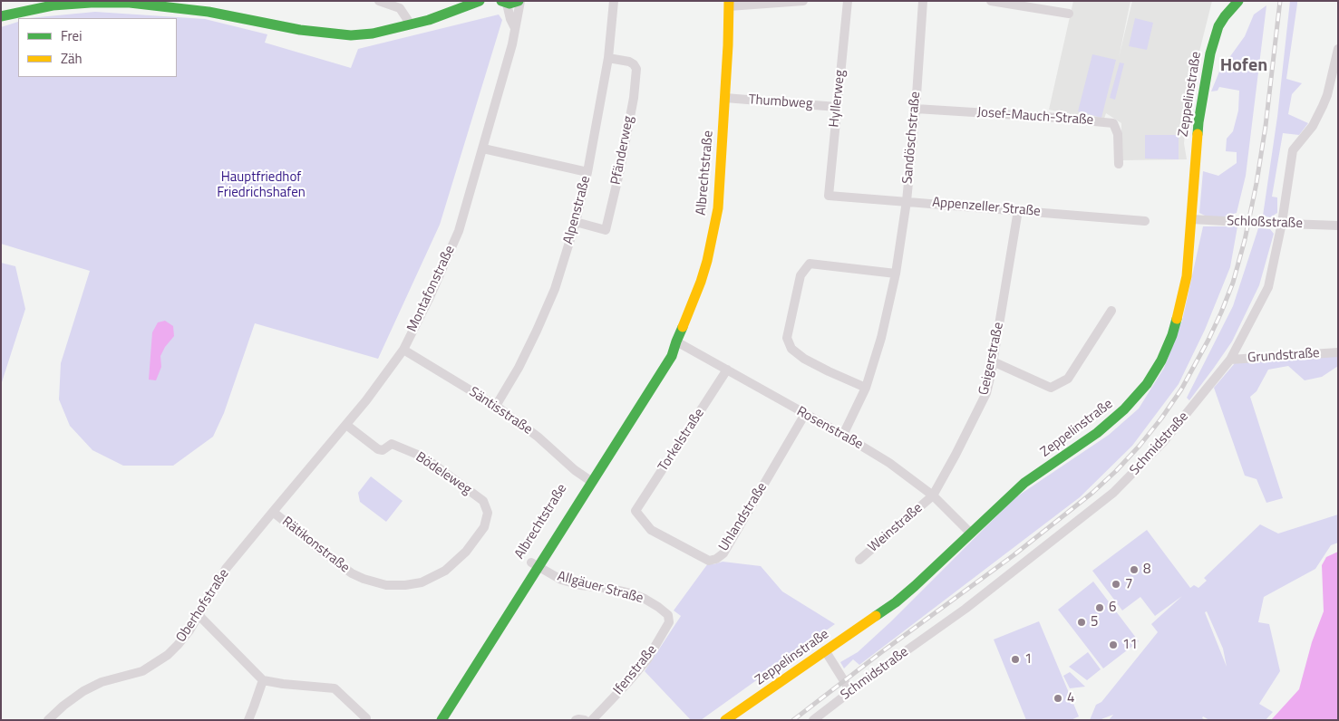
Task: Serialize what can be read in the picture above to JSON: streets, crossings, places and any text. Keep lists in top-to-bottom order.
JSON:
{
  "streets": {
    "main road": ["Zeppelinstraße", "Albrechtstraße"],
    "street": [
      "Hyllerweg",
      "Thumbweg",
      "Josef-Mauch-Straße",
      "Sandöschstraße",
      "Pfänderweg",
      "Appenzeller Straße",
      "Alpenstraße",
      "Schloßstraße",
      "Montafonstraße",
      "Grundstraße",
      "Geigerstraße",
      "Säntisstraße",
      "Rosenstraße",
      "Torkelstraße",
      "Schmidstraße",
      "Bödeleweg",
      "Uhlandstraße",
      "Weinstraße",
      "Rätikonstraße",
      "Allgäuer Straße",
      "Oberhofstraße",
      "Ifenstraße"
    ]
  },
  "crossings": [
    ["Zeppelinstraße", "Schloßstraße"],
    ["Zeppelinstraße", "Rosenstraße"],
    ["Hyllerweg", "Thumbweg"],
    ["Hyllerweg", "Appenzeller Straße"],
    ["Thumbweg", "Albrechtstraße"],
    ["Josef-Mauch-Straße", "Sandöschstraße"],
    ["Sandöschstraße", "Appenzeller Straße"],
    ["Sandöschstraße", "Rosenstraße"],
    ["Pfänderweg", "Alpenstraße"],
    ["Albrechtstraße", "Säntisstraße"],
    ["Albrechtstraße", "Rosenstraße"],
    ["Albrechtstraße", "Allgäuer Straße"],
    ["Appenzeller Straße", "Geigerstraße"],
    ["Alpenstraße", "Säntisstraße"],
    ["Schloßstraße", "Schmidstraße"],
    ["Montafonstraße", "Säntisstraße"],
    ["Montafonstraße", "Bödeleweg"],
    ["Montafonstraße", "Rätikonstraße"],
    ["Montafonstraße", "Oberhofstraße"],
    ["Grundstraße", "Schmidstraße"],
    ["Geigerstraße", "Rosenstraße"],
    ["Geigerstraße", "Weinstraße"],
    ["Rosenstraße", "Torkelstraße"],
    ["Rosenstraße", "Uhlandstraße"],
    ["Rosenstraße", "Weinstraße"],
    ["Torkelstraße", "Uhlandstraße"],
    ["Bödeleweg", "Rätikonstraße"],
    ["Rätikonstraße", "Oberhofstraße"],
    ["Allgäuer Straße", "Ifenstraße"]
  ],
  "districts": ["Hofen"],
  "parks": ["Hauptfriedhof Friedrichshafen"],
  "places": [
    "8",
    "7",
    "6",
    "5",
    "11",
    "1",
    "4"
  ],
  "legend": ["Frei", "Zäh"]
}
